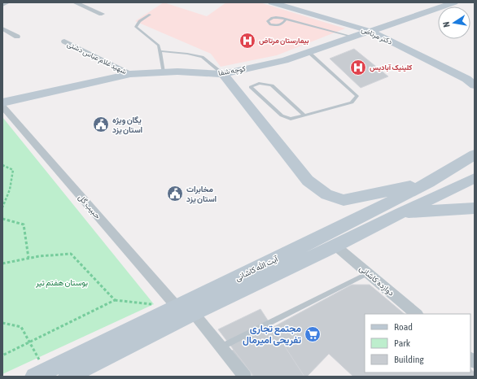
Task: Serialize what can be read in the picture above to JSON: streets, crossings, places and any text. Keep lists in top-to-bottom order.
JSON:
{
  "streets": {
    "street": [
      "دکتر مرتاض",
      "شهید غلام عباس دشتی",
      "کوچه شفا",
      "حبیب گل",
      "آیت الله کاشانی",
      "دوازده کاشانی"
    ]
  },
  "crossings": [
    ["دکتر مرتاض", "کوچه شفا"],
    ["شهید غلام عباس دشتی", "کوچه شفا"],
    ["حبیب گل", "آیت الله کاشانی"],
    ["آیت الله کاشانی", "دوازده کاشانی"]
  ],
  "parks": ["بوستان هفتم تیر"],
  "places": {
    "hospital": ["بیمارستان مرتاض", "کلینیک آبادیس"],
    "public building": ["یگان ویژه استان یزد", "مخابرات استان یزد"],
    "supermarket": ["مجتمع تجاری تفریحی امیرمال"]
  },
  "legend": ["Road", "Park", "Building"],
  "north": "left"
}
